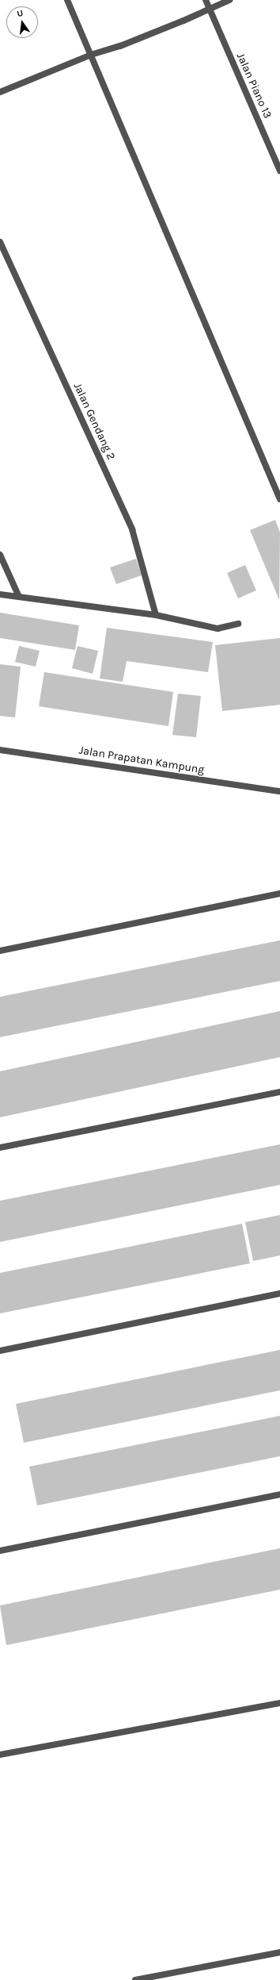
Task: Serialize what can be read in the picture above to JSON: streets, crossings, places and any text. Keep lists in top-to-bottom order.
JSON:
{
  "streets": {
    "street": ["Jalan Piano 13", "Jalan Gendang 2", "Jalan Prapatan Kampung"]
  },
  "north": "top"
}
